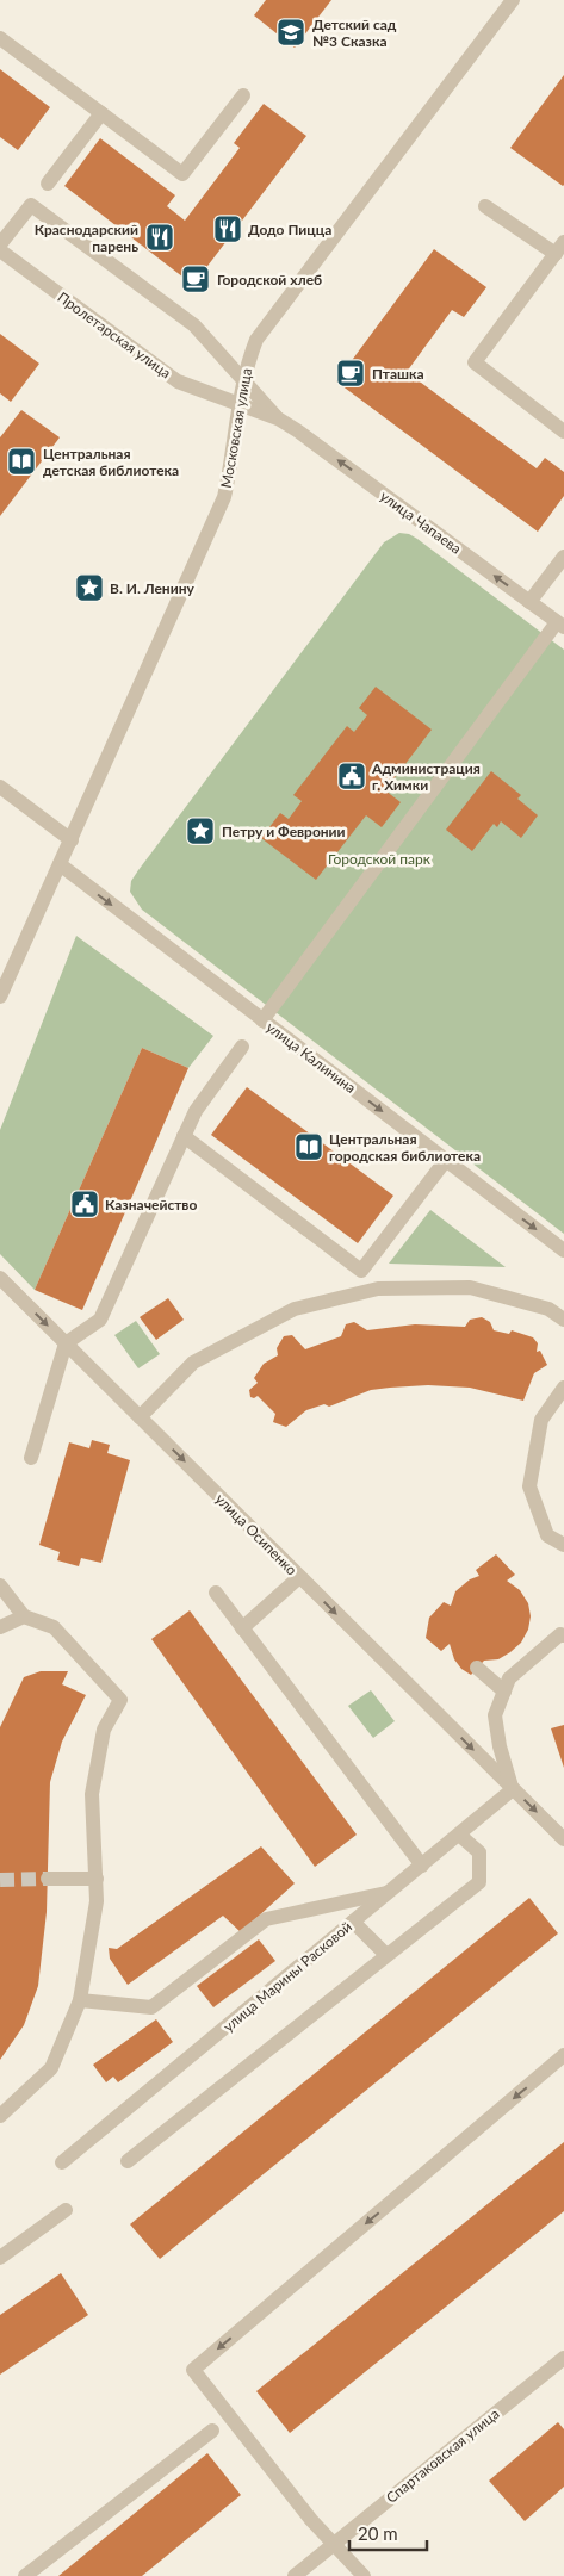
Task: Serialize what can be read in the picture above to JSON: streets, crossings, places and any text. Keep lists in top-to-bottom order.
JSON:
{
  "streets": {
    "street": [
      "Пролетарская улица",
      "Московская улица",
      "улица Чапаева",
      "улица Калинина",
      "улица Осипенко",
      "улица Марины Расковой",
      "Спартаковская улица"
    ]
  },
  "crossings": [
    ["Пролетарская улица", "Московская улица"],
    ["Пролетарская улица", "улица Чапаева"],
    ["Московская улица", "улица Чапаева"],
    ["Московская улица", "улица Калинина"],
    ["улица Осипенко", "улица Марины Расковой"]
  ],
  "one_way": ["улица Чапаева", "улица Калинина"],
  "parks": ["Городской парк"],
  "places": {
    "school or university": ["Детский сад №3 Сказка"],
    "restaurant": ["Додо Пицца", "Краснодарский парень"],
    "cafe": ["Городской хлеб", "Пташка"],
    "library": ["Центральная детская библиотека", "Центральная городская библиотека"],
    "place": ["В. И. Ленину", "Петру и Февронии"],
    "public building": ["Администрация г. Химки", "Казначейство"]
  },
  "scale_bar": "20 m"
}
